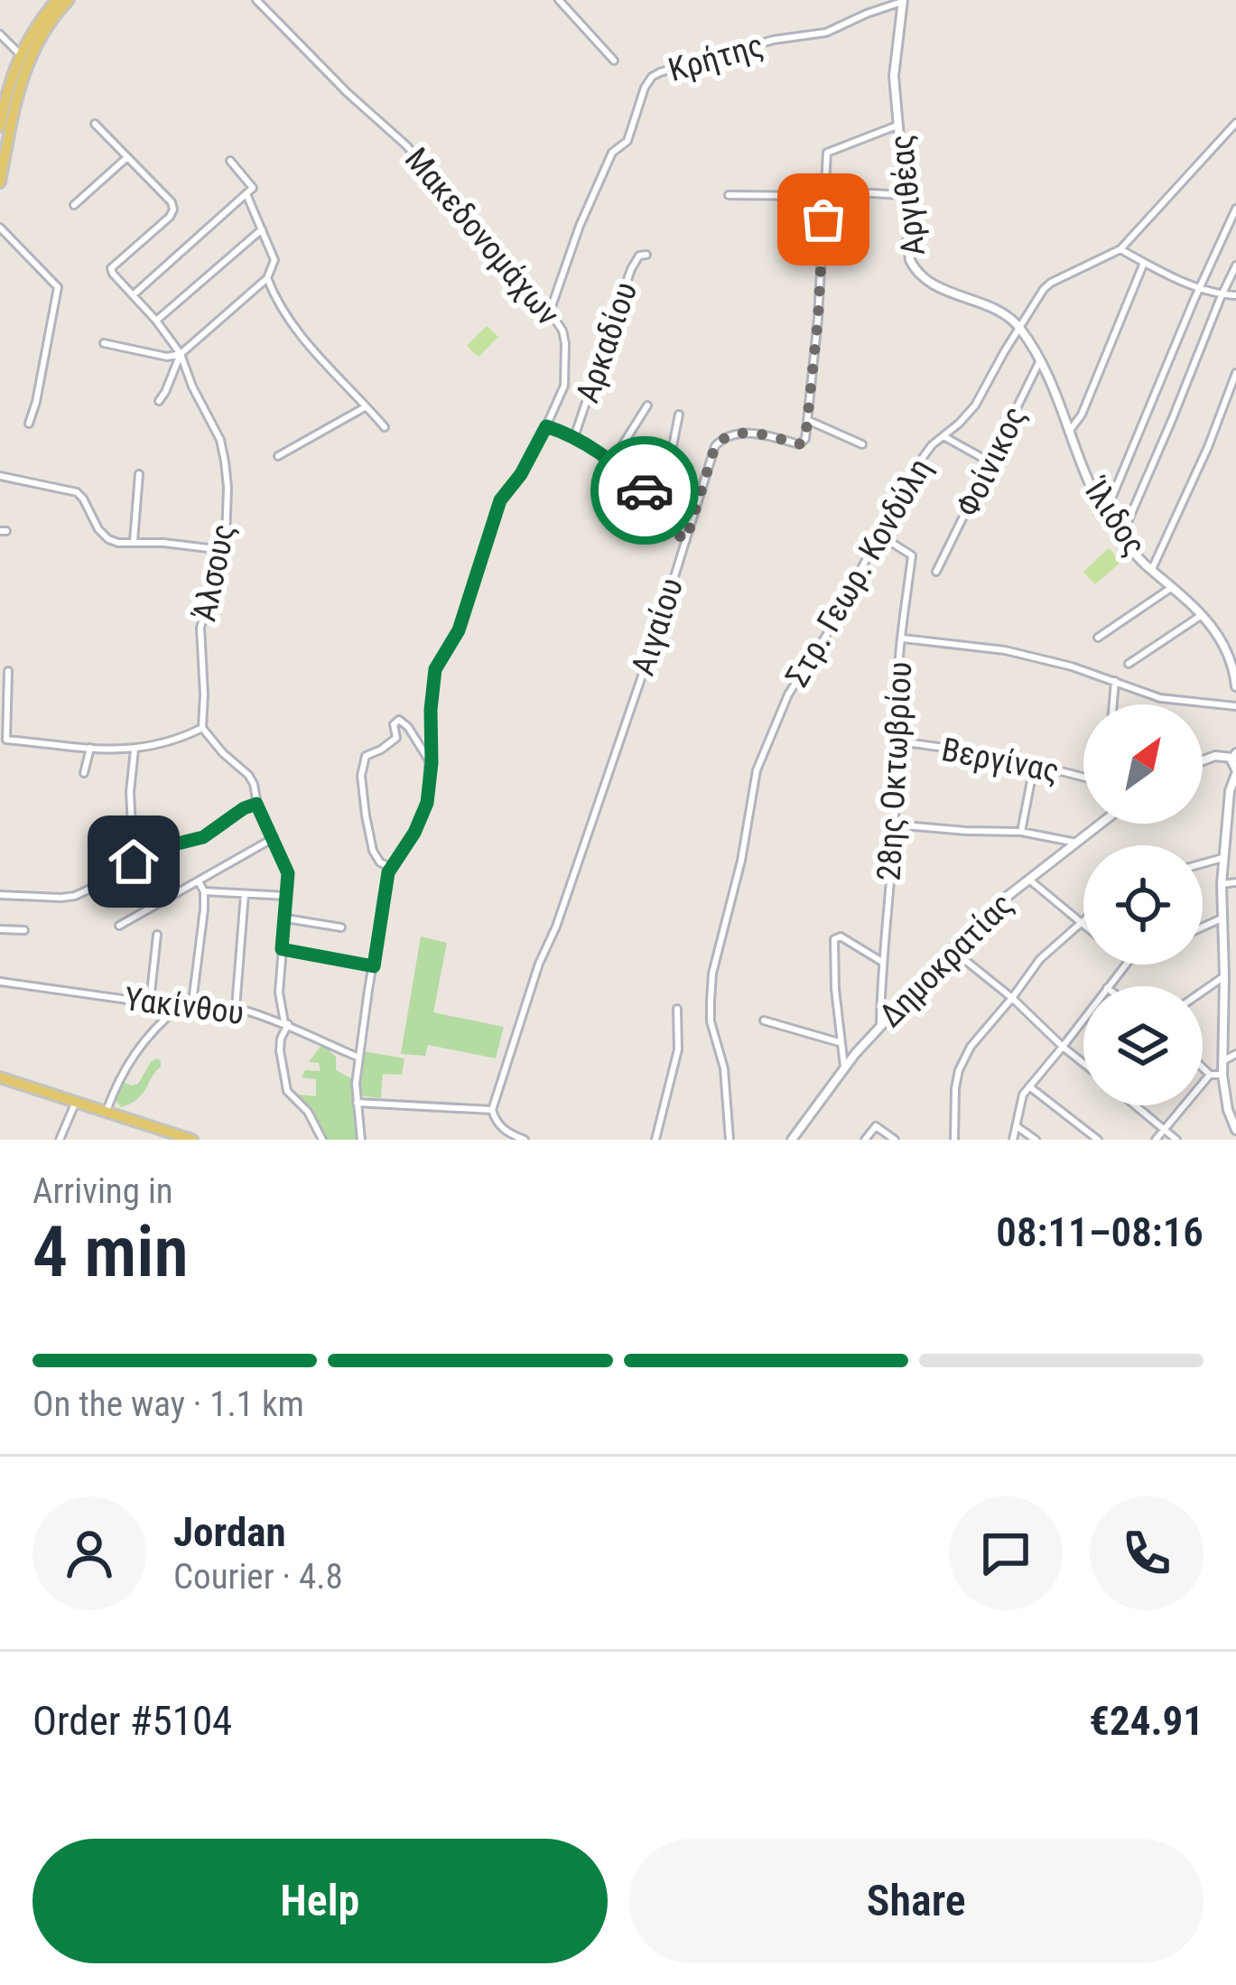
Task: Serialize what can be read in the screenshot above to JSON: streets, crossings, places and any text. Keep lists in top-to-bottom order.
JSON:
{
  "streets": {
    "street": [
      "Κρήτης",
      "Αργιθέας",
      "Μακεδονομάχων",
      "Αρκαδίου",
      "Φοίνικος",
      "Ίλιδος",
      "Άλσους",
      "Στρ. Γεωρ. Κονδύλη",
      "Αιγαίου",
      "Βεργίνας",
      "28ης Οκτωβρίου",
      "Δημοκρατίας",
      "Υακίνθου"
    ]
  },
  "crossings": [
    ["Κρήτης", "Αργιθέας"],
    ["Κρήτης", "Μακεδονομάχων"],
    ["Αργιθέας", "Ίλιδος"],
    ["Αργιθέας", "Στρ. Γεωρ. Κονδύλη"],
    ["Μακεδονομάχων", "Υακίνθου"],
    ["Φοίνικος", "Ίλιδος"],
    ["Ίλιδος", "Στρ. Γεωρ. Κονδύλη"],
    ["Στρ. Γεωρ. Κονδύλη", "28ης Οκτωβρίου"],
    ["Βεργίνας", "28ης Οκτωβρίου"],
    ["28ης Οκτωβρίου", "Δημοκρατίας"]
  ],
  "north": "top right",
  "page": {
    "heading": ["4 min", "Arriving in", "08:11–08:16"],
    "panel": [
      "Jordan",
      "Courier · 4.8",
      "Order #5104",
      "€24.91"
    ],
    "bar": "On the way · 1.1 km",
    "buttons": ["Help", "Share"]
  }
}
